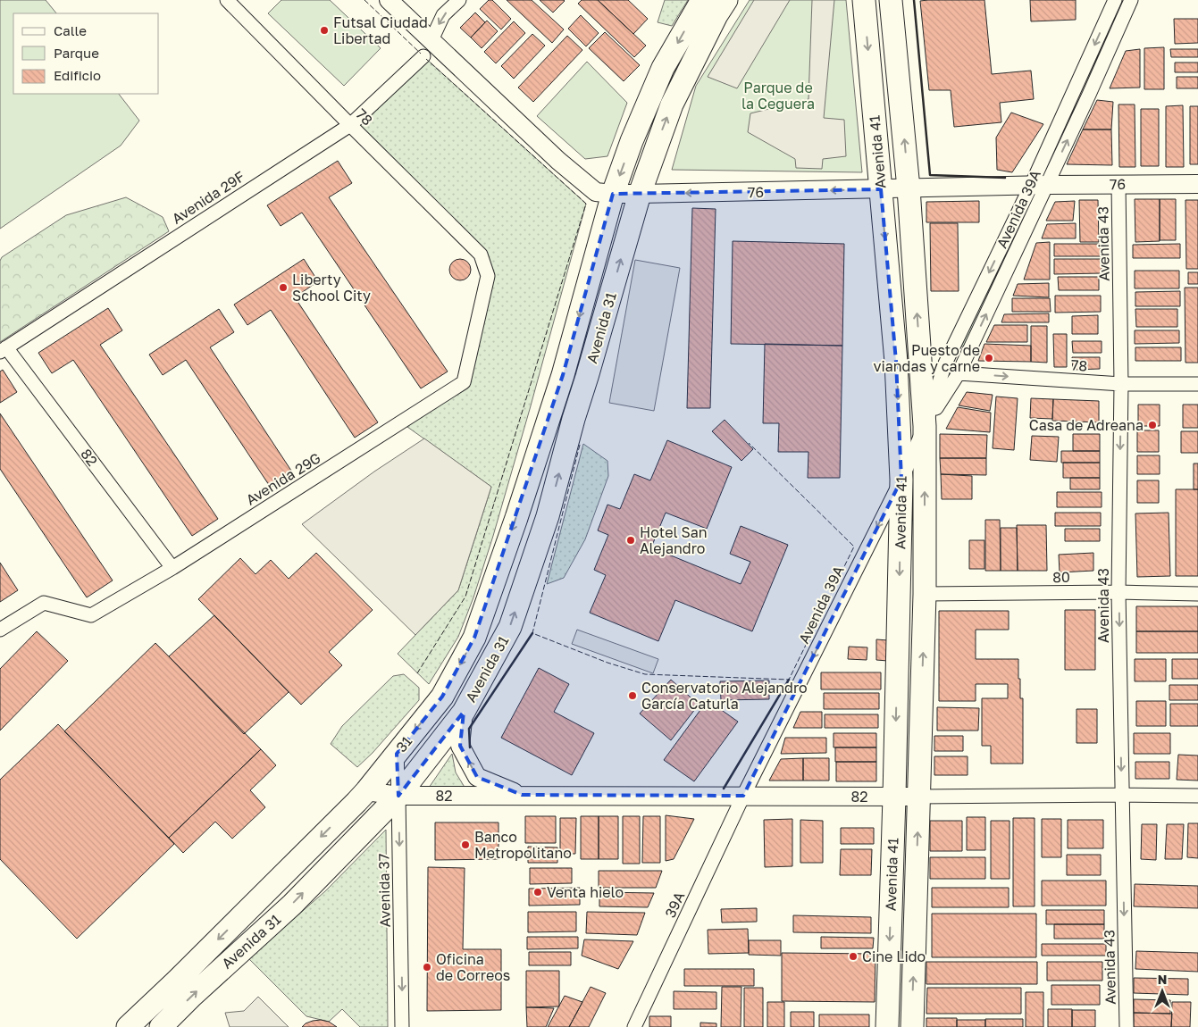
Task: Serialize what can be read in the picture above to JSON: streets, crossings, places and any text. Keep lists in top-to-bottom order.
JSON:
{
  "streets": {
    "main road": ["Avenida 41", "Avenida 31", "31"],
    "street": [
      "78",
      "76",
      "Avenida 29F",
      "Avenida 39A",
      "Avenida 43",
      "82",
      "Avenida 29G",
      "80",
      "Avenida 37",
      "39A"
    ]
  },
  "crossings": [
    ["78", "Avenida 29F"],
    ["78", "Avenida 39A"],
    ["78", "Avenida 43"],
    ["78", "Avenida 29G"],
    ["Avenida 41", "76"],
    ["Avenida 41", "Avenida 39A"],
    ["Avenida 41", "82"],
    ["Avenida 41", "80"],
    ["76", "Avenida 29F"],
    ["76", "Avenida 39A"],
    ["76", "Avenida 43"],
    ["76", "Avenida 31"],
    ["Avenida 29F", "82"],
    ["Avenida 39A", "82"],
    ["Avenida 39A", "39A"],
    ["Avenida 43", "82"],
    ["Avenida 43", "80"],
    ["Avenida 31", "82"],
    ["Avenida 31", "31"],
    ["Avenida 31", "Avenida 37"],
    ["82", "Avenida 29G"],
    ["82", "31"],
    ["82", "Avenida 37"],
    ["82", "39A"],
    ["31", "Avenida 37"]
  ],
  "one_way": ["Avenida 43", "31", "Avenida 37"],
  "parks": ["Parque de la Ceguera"],
  "places": [
    "Futsal Ciudad Libertad",
    "Liberty School City",
    "Puesto de viandas y carne",
    "Casa de Adreana",
    "Hotel San Alejandro",
    "Conservatorio Alejandro García Caturla",
    "Banco Metropolitano",
    "Venta hielo",
    "Cine Lido",
    "Oficina de Correos"
  ],
  "legend": ["Calle", "Parque", "Edificio"],
  "north": "top"
}
